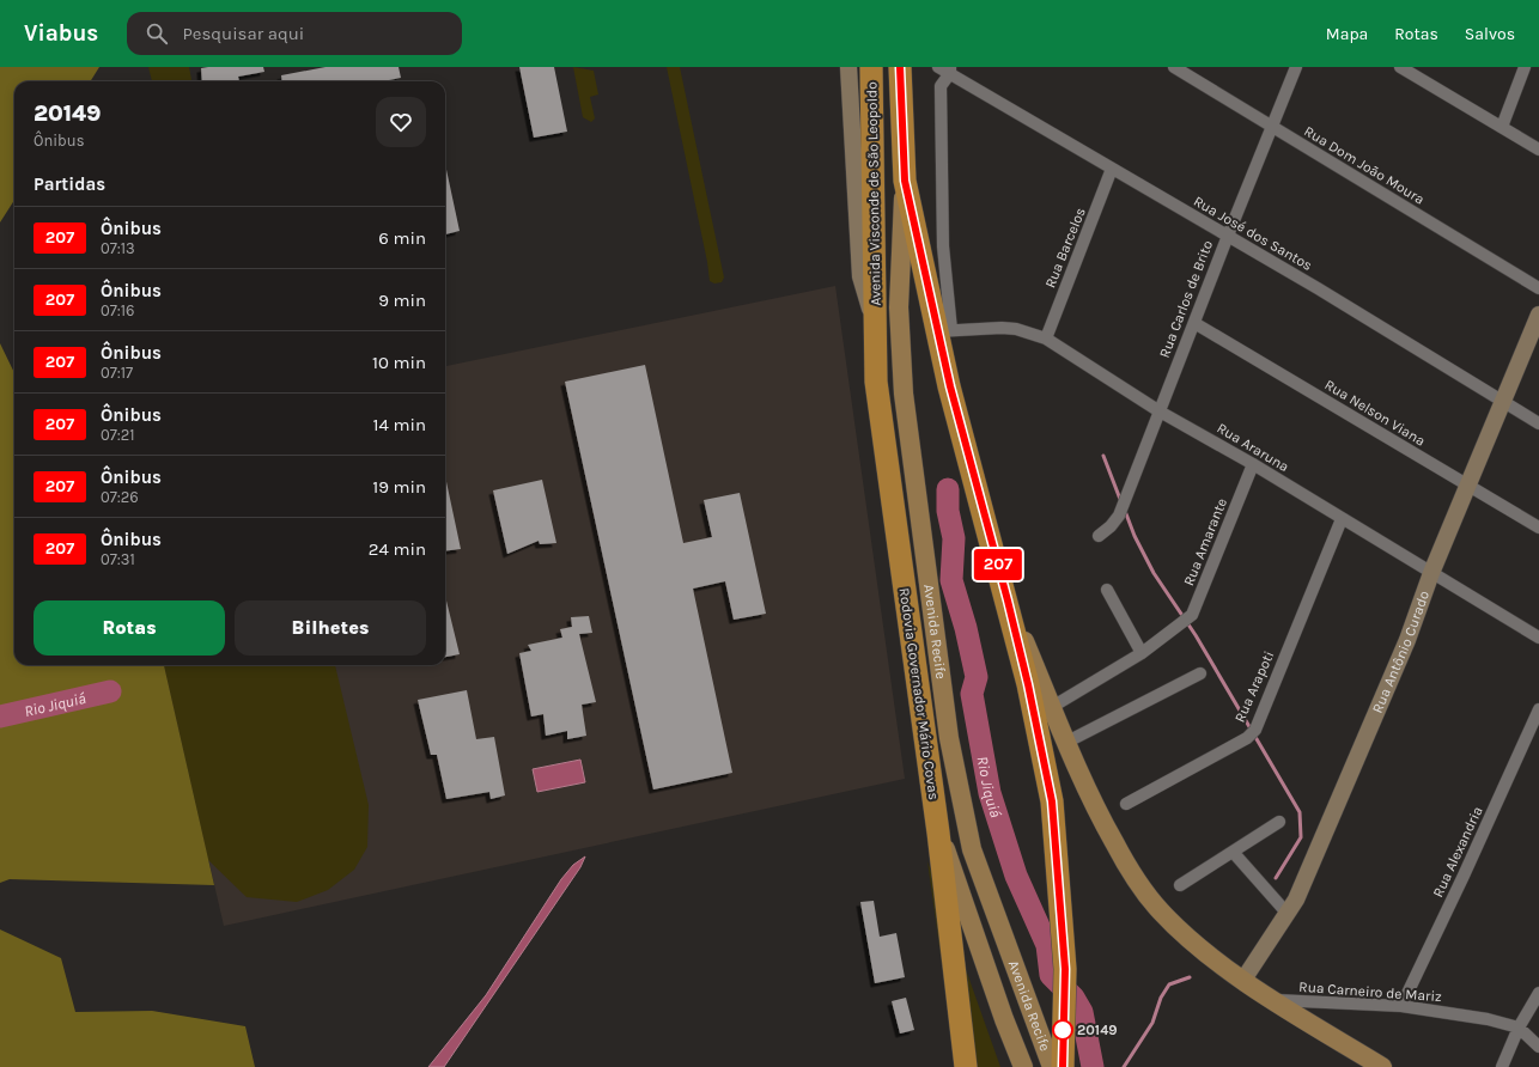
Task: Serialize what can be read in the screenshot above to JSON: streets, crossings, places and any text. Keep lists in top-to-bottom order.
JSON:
{
  "streets": {
    "highway": ["Avenida Visconde de São Leopoldo", "Rodovia Governador Mário Covas"],
    "main road": ["Avenida Recife"],
    "street": [
      "Rua Dom João Moura",
      "Rua José dos Santos",
      "Rua Barcelos",
      "Rua Carlos de Brito",
      "Rua Nelson Viana",
      "Rua Araruna",
      "Rua Amarante",
      "Rua Antônio Curado",
      "Rua Arapoti",
      "Rua Alexandria",
      "Rua Carneiro de Mariz"
    ]
  },
  "crossings": [
    ["Rua Dom João Moura", "Rua Carlos de Brito"],
    ["Avenida Visconde de São Leopoldo", "Rua Araruna"],
    ["Avenida Visconde de São Leopoldo", "Rua Amarante"],
    ["Avenida Visconde de São Leopoldo", "Avenida Recife"],
    ["Avenida Visconde de São Leopoldo", "Rua Antônio Curado"],
    ["Avenida Visconde de São Leopoldo", "Rodovia Governador Mário Covas"],
    ["Avenida Visconde de São Leopoldo", "Rua Carneiro de Mariz"],
    ["Rua José dos Santos", "Rua Barcelos"],
    ["Rua José dos Santos", "Rua Carlos de Brito"],
    ["Rua José dos Santos", "Rua Antônio Curado"],
    ["Rua Barcelos", "Rua Araruna"],
    ["Rua Carlos de Brito", "Rua Nelson Viana"],
    ["Rua Carlos de Brito", "Rua Araruna"],
    ["Rua Nelson Viana", "Rua Antônio Curado"],
    ["Rua Araruna", "Rua Amarante"],
    ["Rua Araruna", "Rua Antônio Curado"],
    ["Rua Araruna", "Rua Arapoti"],
    ["Avenida Recife", "Rodovia Governador Mário Covas"],
    ["Rua Alexandria", "Rua Carneiro de Mariz"]
  ],
  "water": ["Rio Jiquiá"],
  "places": ["20149"],
  "lines": ["bus line 207"],
  "page": {
    "header": "Viabus",
    "search": "Pesquisar aqui",
    "nav": ["Mapa", "Rotas", "Salvos"],
    "on_map": "207",
    "heading": [
      ["20149", "Ônibus"],
      "Partidas"
    ],
    "list": [
      {
        "mark": "207",
        "name": "Ônibus",
        "note": "07:13",
        "value": "6 min"
      },
      {
        "mark": "207",
        "name": "Ônibus",
        "note": "07:16",
        "value": "9 min"
      },
      {
        "mark": "207",
        "name": "Ônibus",
        "note": "07:17",
        "value": "10 min"
      },
      {
        "mark": "207",
        "name": "Ônibus",
        "note": "07:21",
        "value": "14 min"
      },
      {
        "mark": "207",
        "name": "Ônibus",
        "note": "07:26",
        "value": "19 min"
      },
      {
        "mark": "207",
        "name": "Ônibus",
        "note": "07:31",
        "value": "24 min"
      }
    ],
    "buttons": ["Rotas", "Bilhetes"]
  }
}
